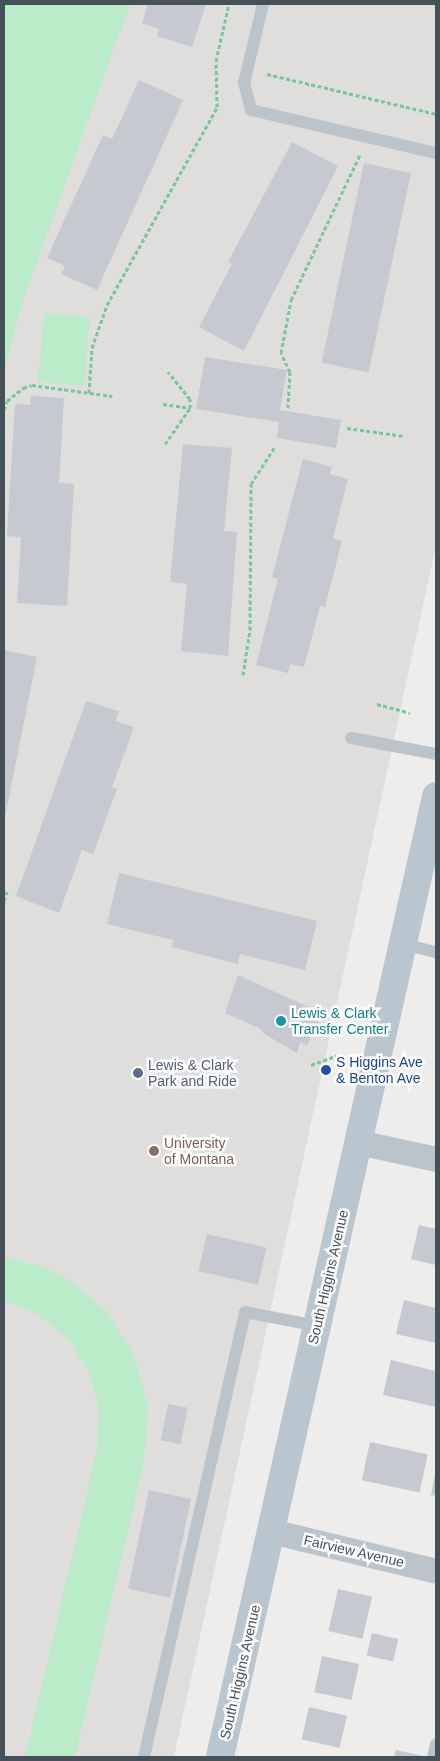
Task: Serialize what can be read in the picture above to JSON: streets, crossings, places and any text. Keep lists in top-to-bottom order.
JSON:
{
  "streets": {
    "main road": ["South Higgins Avenue"],
    "street": ["Fairview Avenue"]
  },
  "crossings": [
    ["South Higgins Avenue", "Fairview Avenue"]
  ],
  "places": [
    "Lewis & Clark Transfer Center",
    "S Higgins Ave & Benton Ave",
    "Lewis & Clark Park and Ride",
    "University of Montana"
  ]
}
